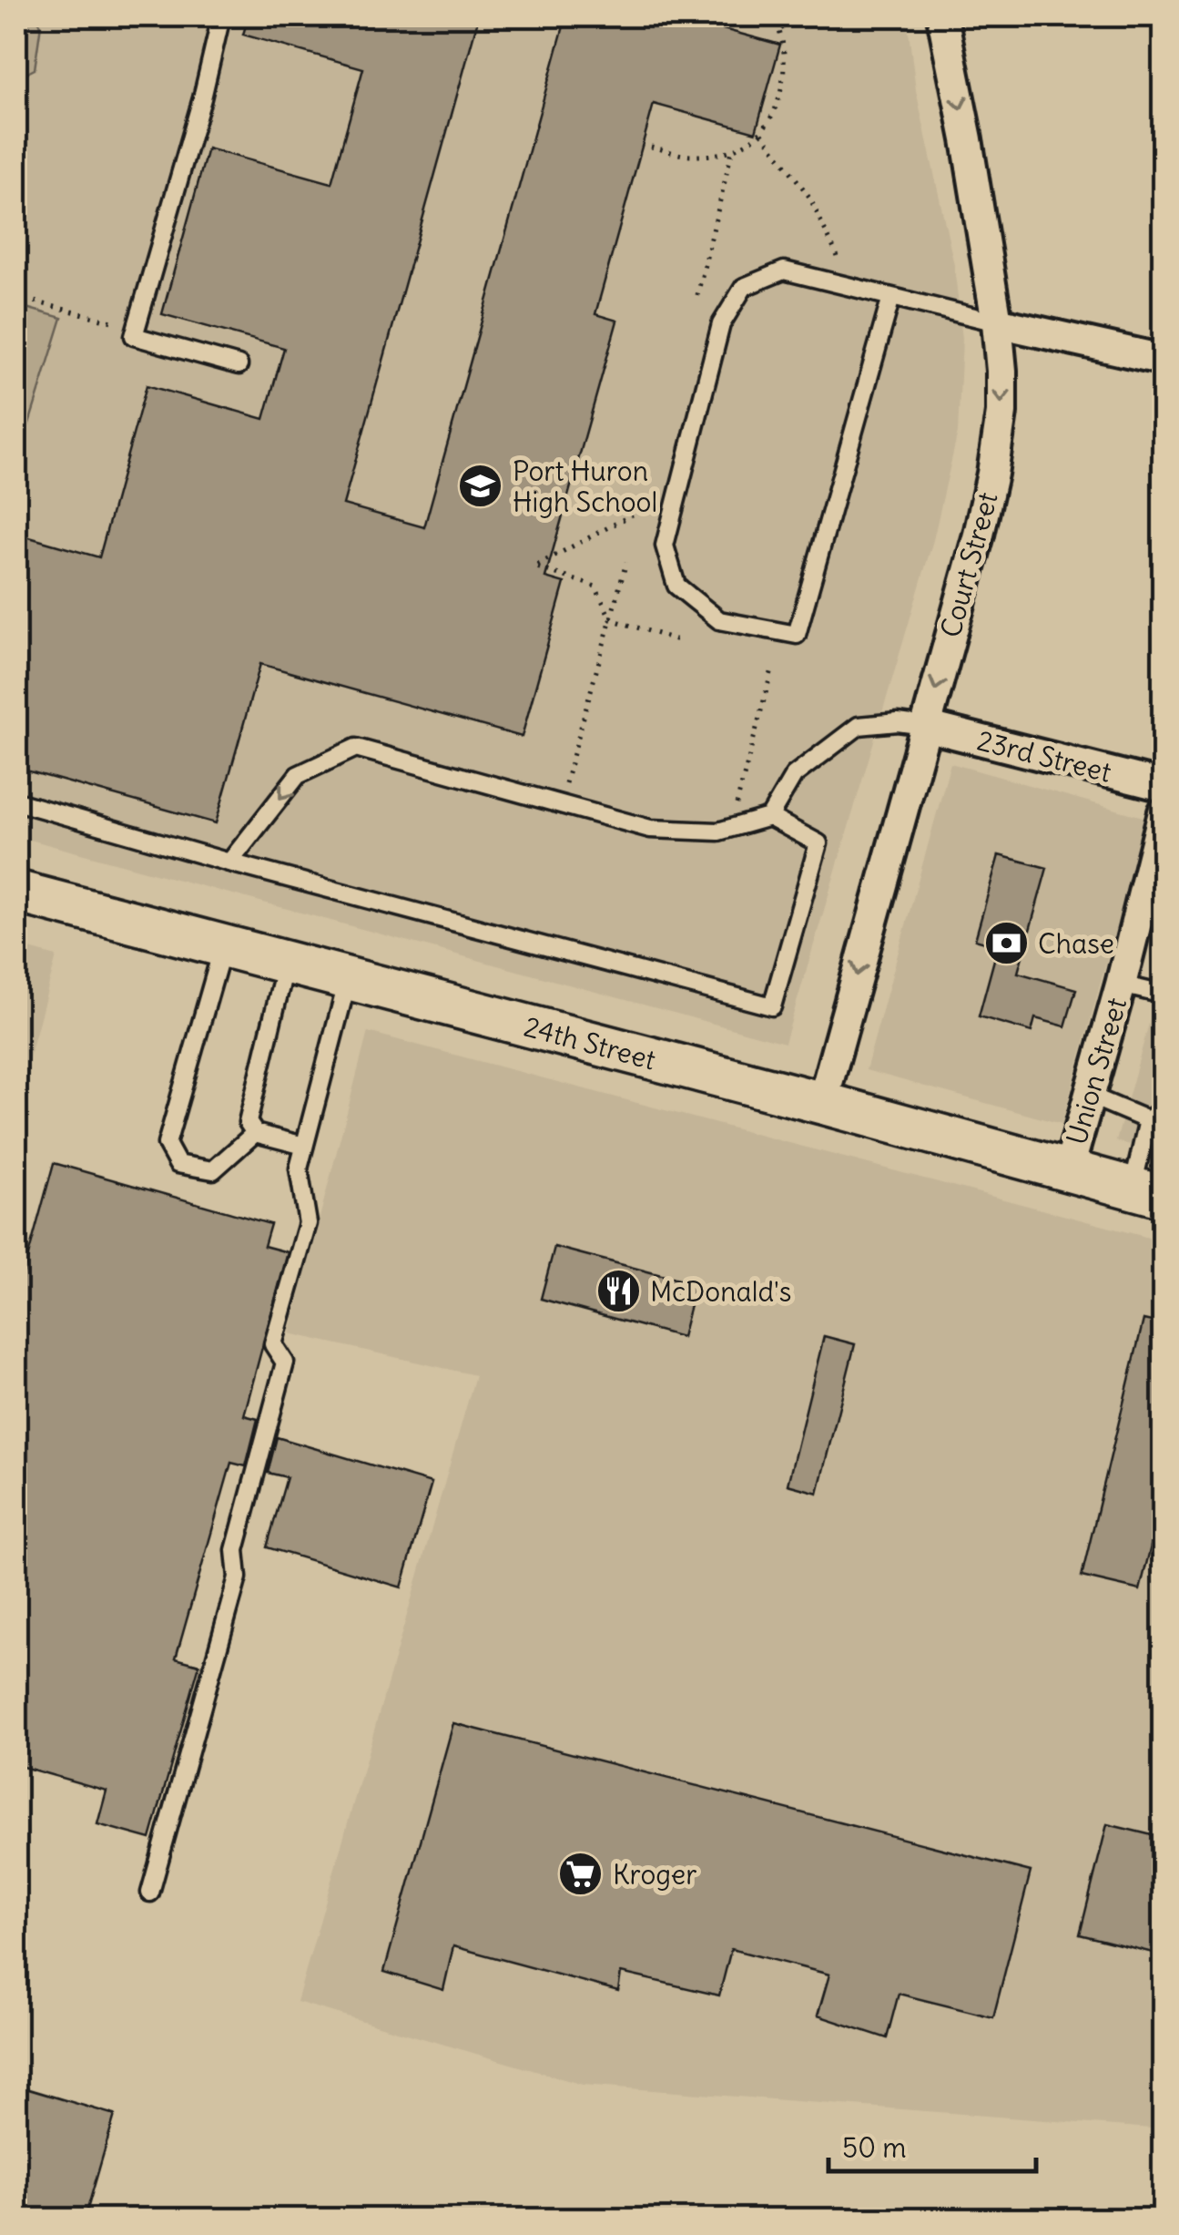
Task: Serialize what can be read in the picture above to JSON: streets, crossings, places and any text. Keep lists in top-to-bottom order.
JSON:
{
  "streets": {
    "street": [
      "Court Street",
      "23rd Street",
      "24th Street",
      "Union Street"
    ]
  },
  "crossings": [
    ["Court Street", "23rd Street"],
    ["Court Street", "24th Street"],
    ["24th Street", "Union Street"]
  ],
  "one_way": ["Court Street"],
  "places": {
    "school or university": ["Port Huron High School"],
    "bank": ["Chase"],
    "restaurant": ["McDonald's"],
    "supermarket": ["Kroger"]
  },
  "scale_bar": "50 m"
}
